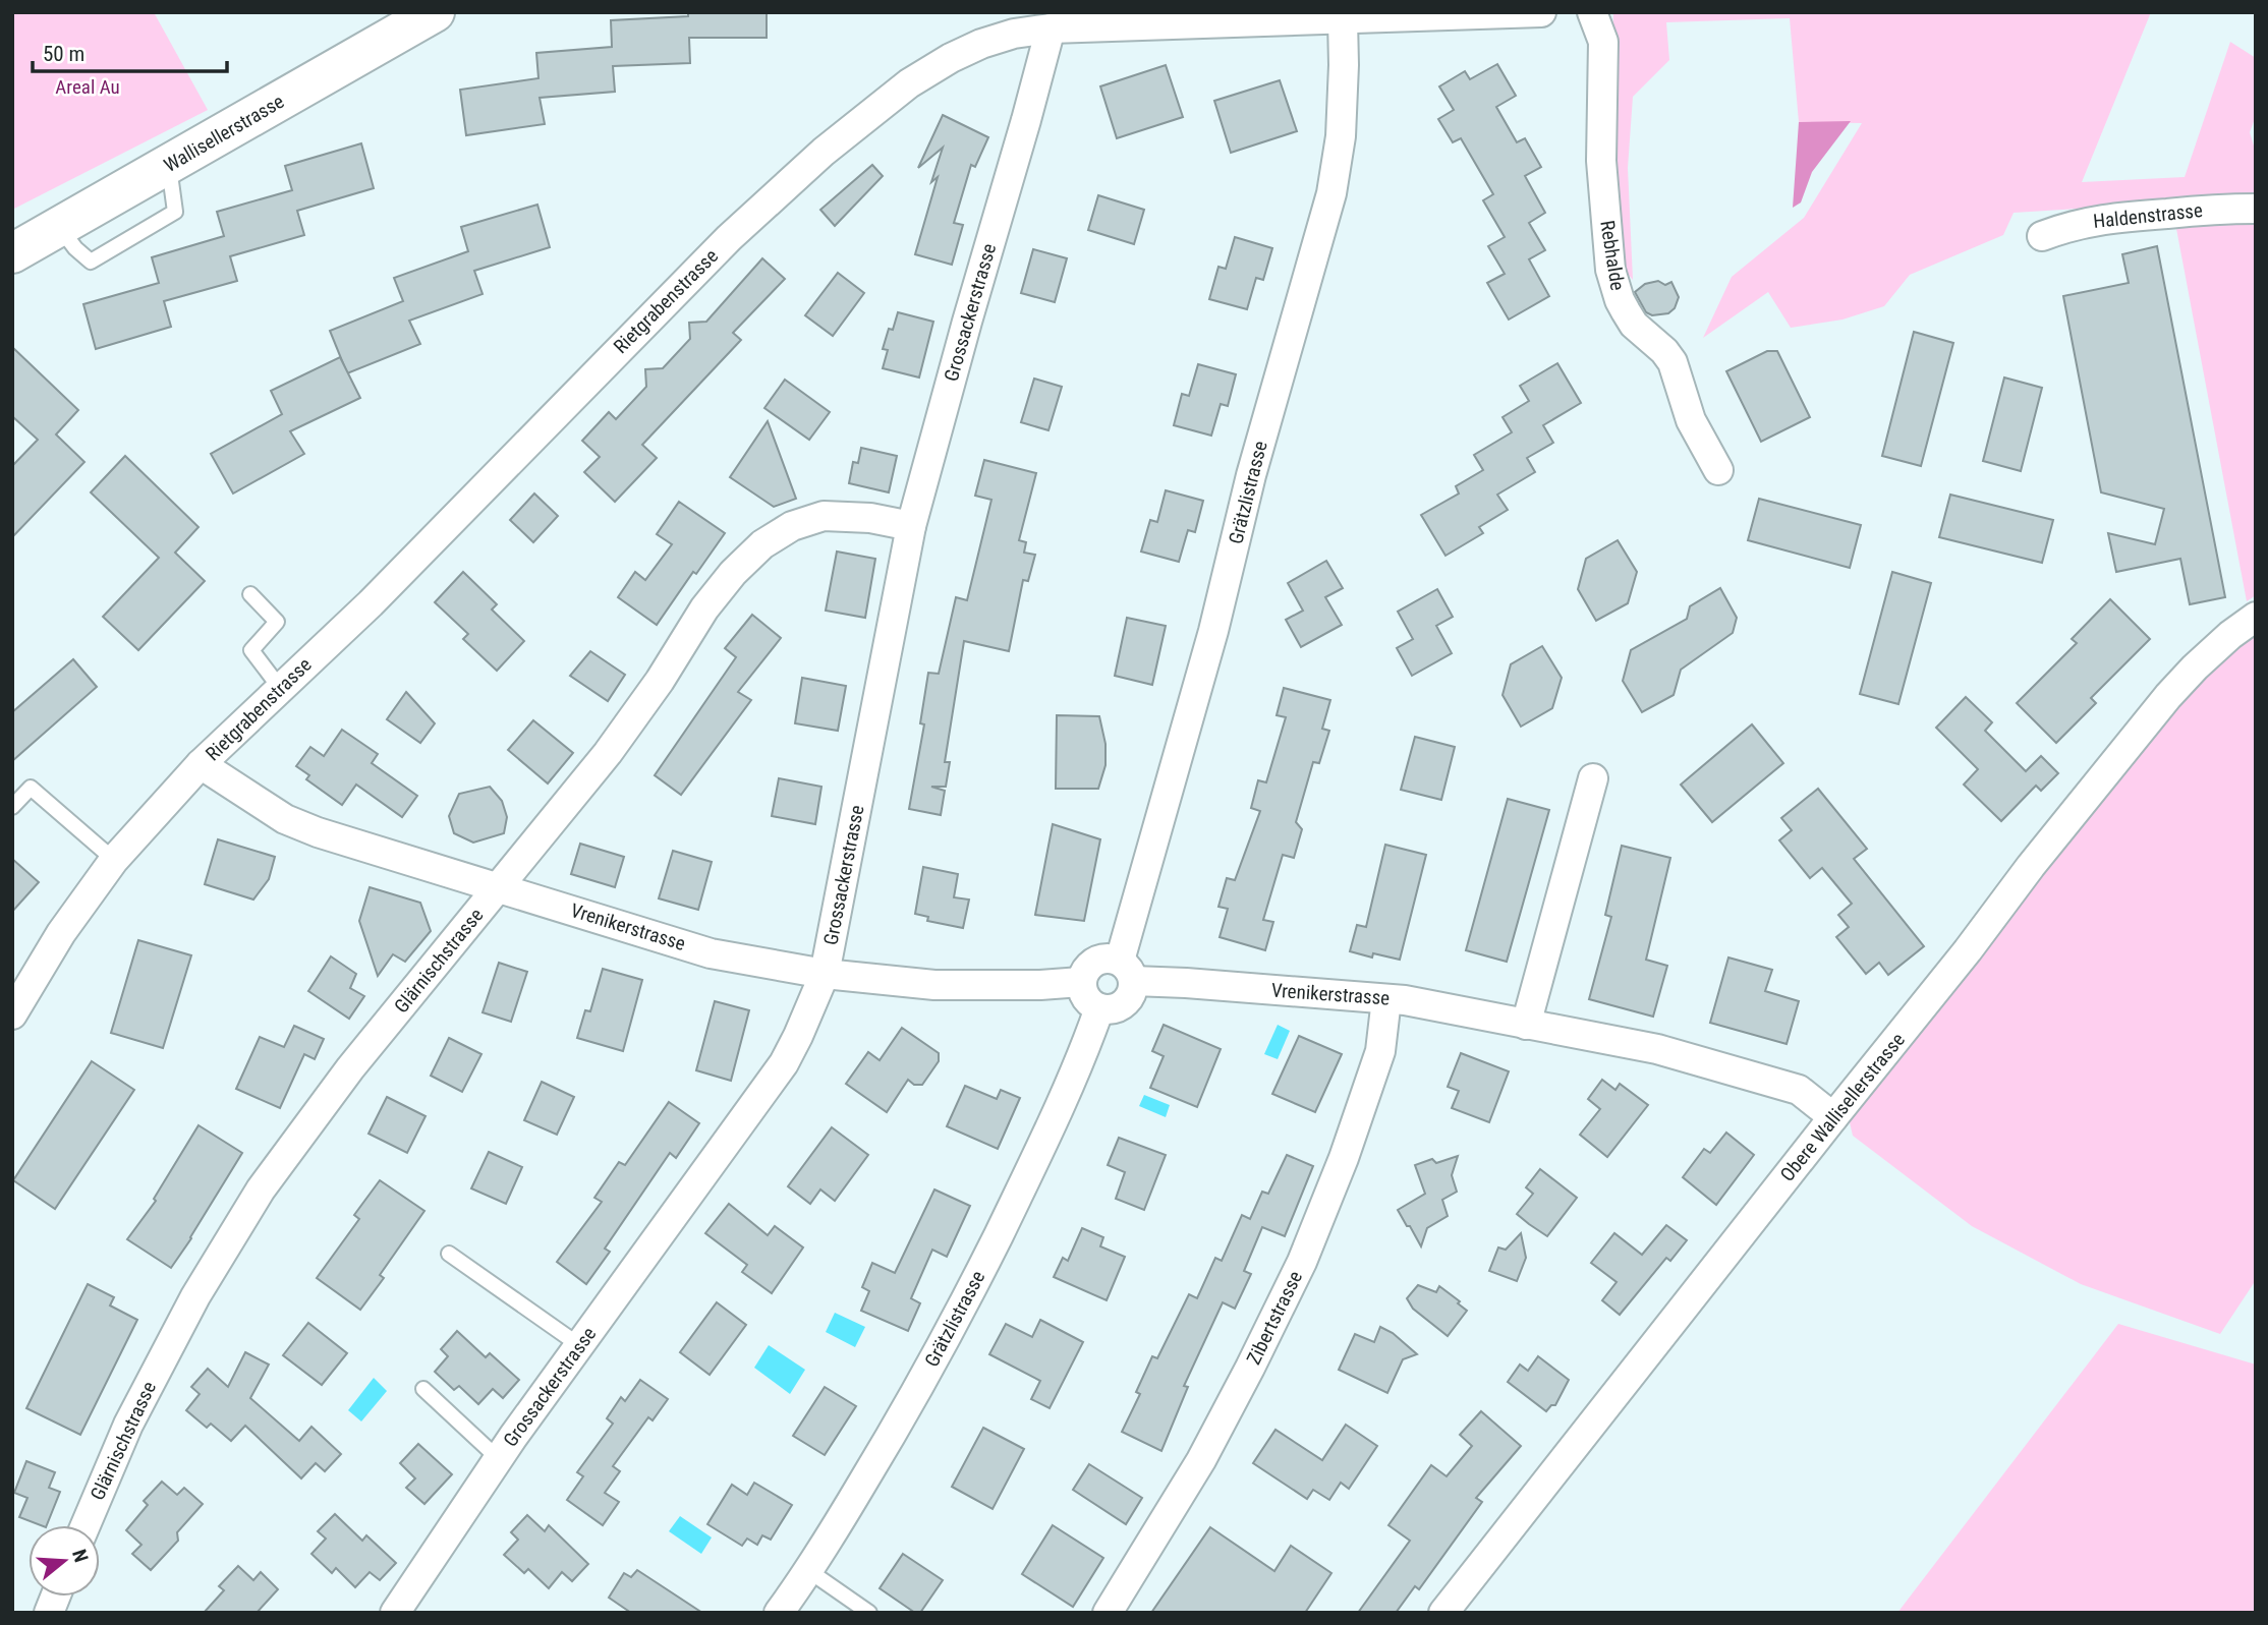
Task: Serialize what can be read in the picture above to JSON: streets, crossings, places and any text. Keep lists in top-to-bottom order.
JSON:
{
  "streets": {
    "main road": ["Wallisellerstrasse"],
    "street": [
      "Haldenstrasse",
      "Rebhalde",
      "Rietgrabenstrasse",
      "Grossackerstrasse",
      "Grätzlistrasse",
      "Vrenikerstrasse",
      "Glärnischstrasse",
      "Obere Wallisellerstrasse",
      "Zibertstrasse"
    ]
  },
  "crossings": [
    ["Rietgrabenstrasse", "Grossackerstrasse"],
    ["Rietgrabenstrasse", "Grätzlistrasse"],
    ["Rietgrabenstrasse", "Vrenikerstrasse"],
    ["Grossackerstrasse", "Vrenikerstrasse"],
    ["Grossackerstrasse", "Glärnischstrasse"],
    ["Grätzlistrasse", "Vrenikerstrasse"],
    ["Vrenikerstrasse", "Glärnischstrasse"],
    ["Vrenikerstrasse", "Obere Wallisellerstrasse"],
    ["Vrenikerstrasse", "Zibertstrasse"]
  ],
  "parks": ["Areal Au"],
  "scale_bar": "50 m",
  "north": "right"
}
